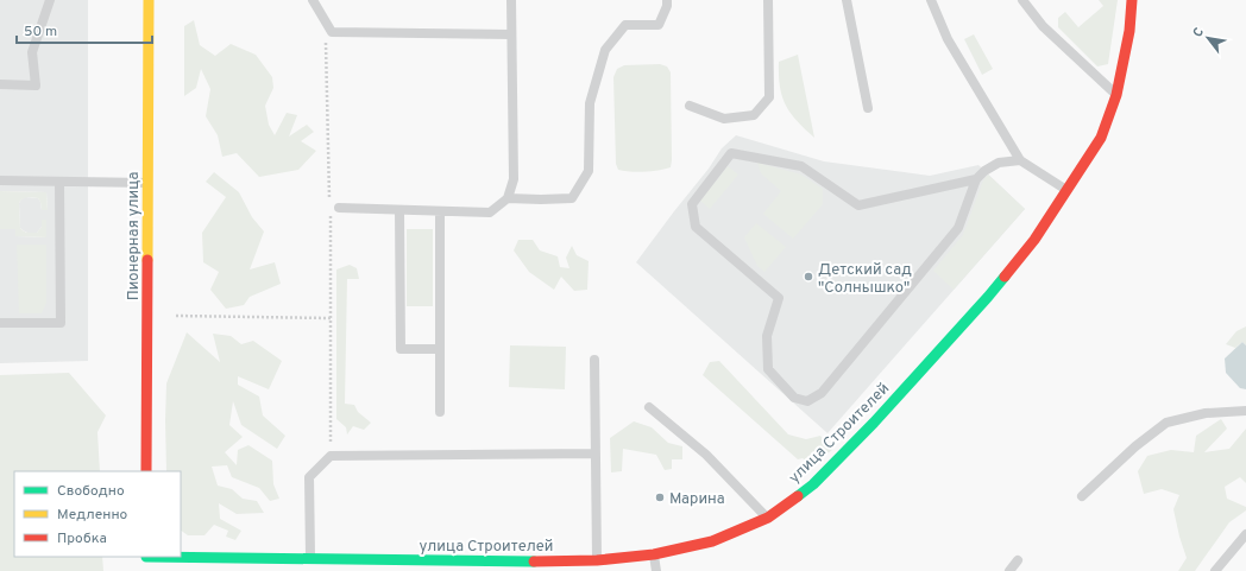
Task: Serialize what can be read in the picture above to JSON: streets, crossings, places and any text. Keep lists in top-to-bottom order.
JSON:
{
  "streets": {
    "street": ["Пионерная улица", "улица Строителей"]
  },
  "places": ["Детский сад \"Солнышко\"", "Марина"],
  "legend": ["Свободно", "Медленно", "Пробка"],
  "scale_bar": "50 m",
  "north": "top left"
}
